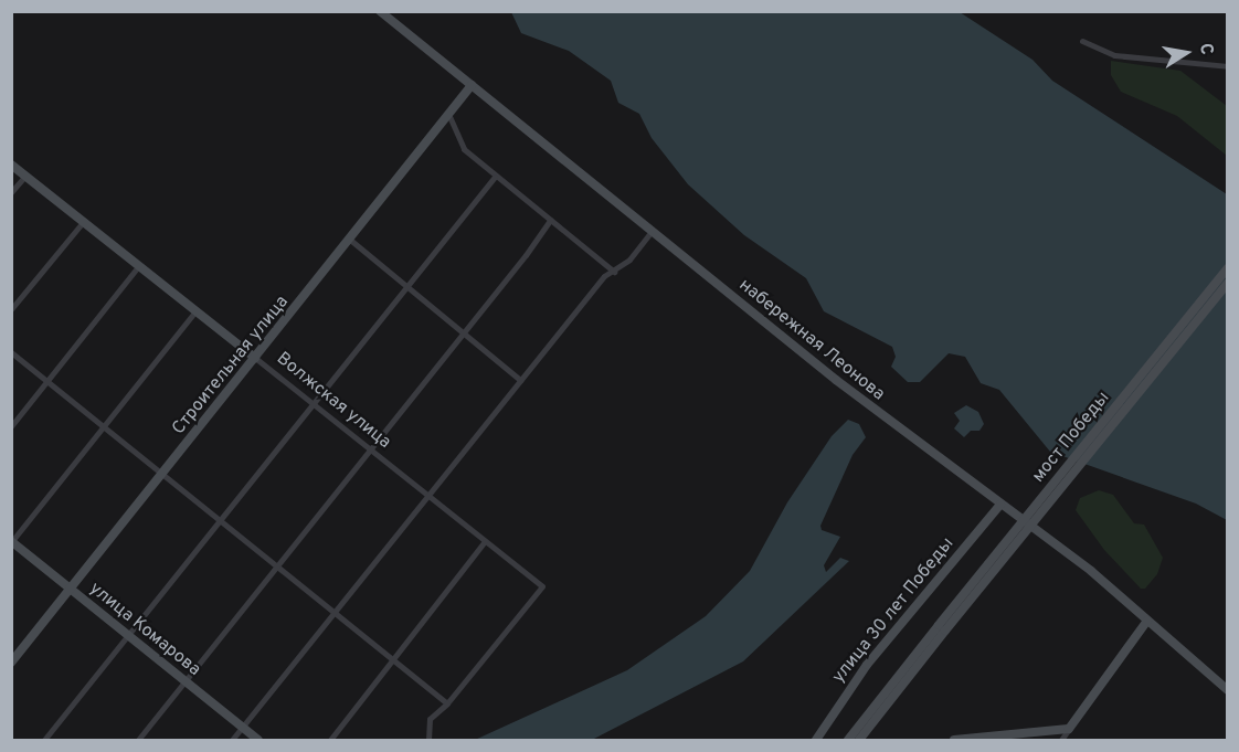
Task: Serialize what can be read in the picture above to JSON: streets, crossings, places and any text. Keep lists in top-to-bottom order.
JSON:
{
  "streets": {
    "main road": [
      "набережная Леонова",
      "Строительная улица",
      "Волжская улица",
      "мост Победы",
      "улица 30 лет Победы",
      "улица Комарова"
    ]
  },
  "crossings": [
    ["набережная Леонова", "Строительная улица"],
    ["набережная Леонова", "улица 30 лет Победы"],
    ["Строительная улица", "Волжская улица"],
    ["Строительная улица", "улица Комарова"]
  ],
  "north": "right"
}
